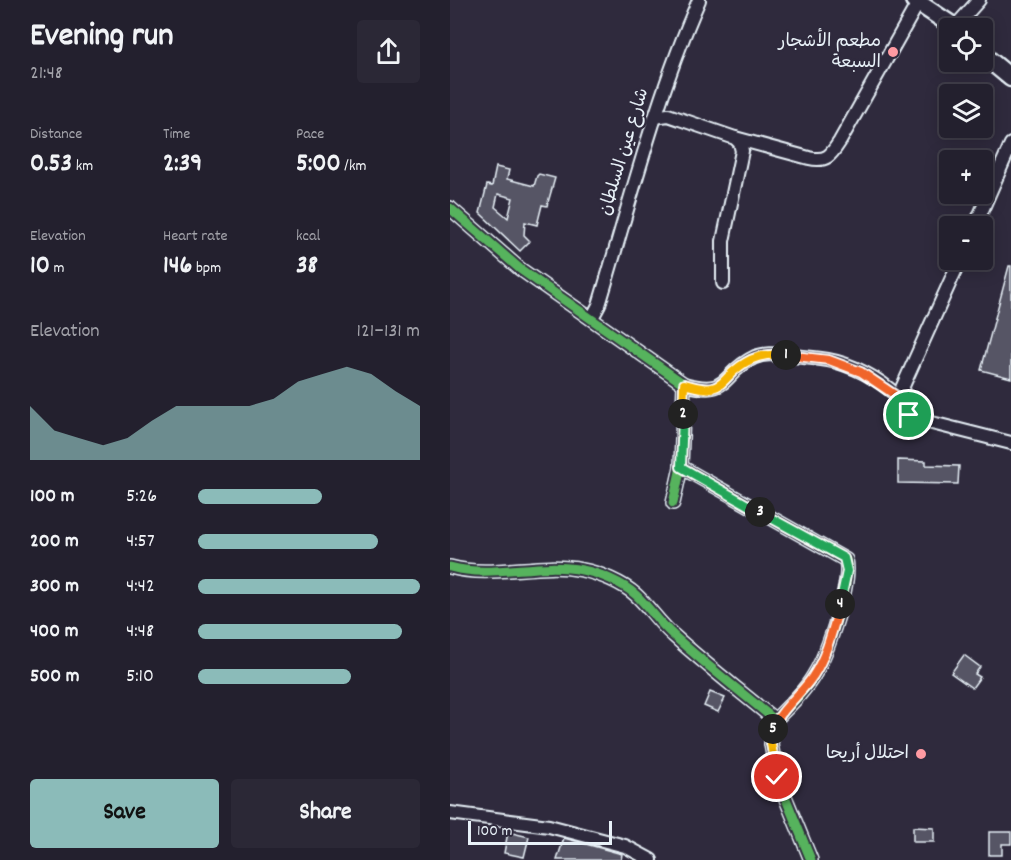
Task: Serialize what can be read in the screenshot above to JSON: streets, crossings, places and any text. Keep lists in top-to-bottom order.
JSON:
{
  "streets": {
    "street": ["شارع عين السلطان"]
  },
  "places": ["مطعم الأشجار السبعة", "احتلال أريحا"],
  "scale_bar": "100 m",
  "page": {
    "heading": ["Evening run", "21:48"],
    "map_buttons": ["+", "−"],
    "stats": [
      ["Distance", "0.53 km"],
      ["Time", "2:39"],
      ["Pace", "5:00 /km"],
      ["Elevation", "10 m"],
      ["Heart rate", "146 bpm"],
      ["kcal", "38"]
    ],
    "chart": ["Elevation", "121–131 m"],
    "pins": [
      "1",
      "2",
      "3",
      "4",
      "5"
    ],
    "list": [
      {
        "name": "100 m",
        "note": "5:26"
      },
      {
        "name": "200 m",
        "note": "4:57"
      },
      {
        "name": "300 m",
        "note": "4:42"
      },
      {
        "name": "400 m",
        "note": "4:48"
      },
      {
        "name": "500 m",
        "note": "5:10"
      }
    ],
    "buttons": ["Save", "Share"],
    "scale": "100 m"
  }
}
